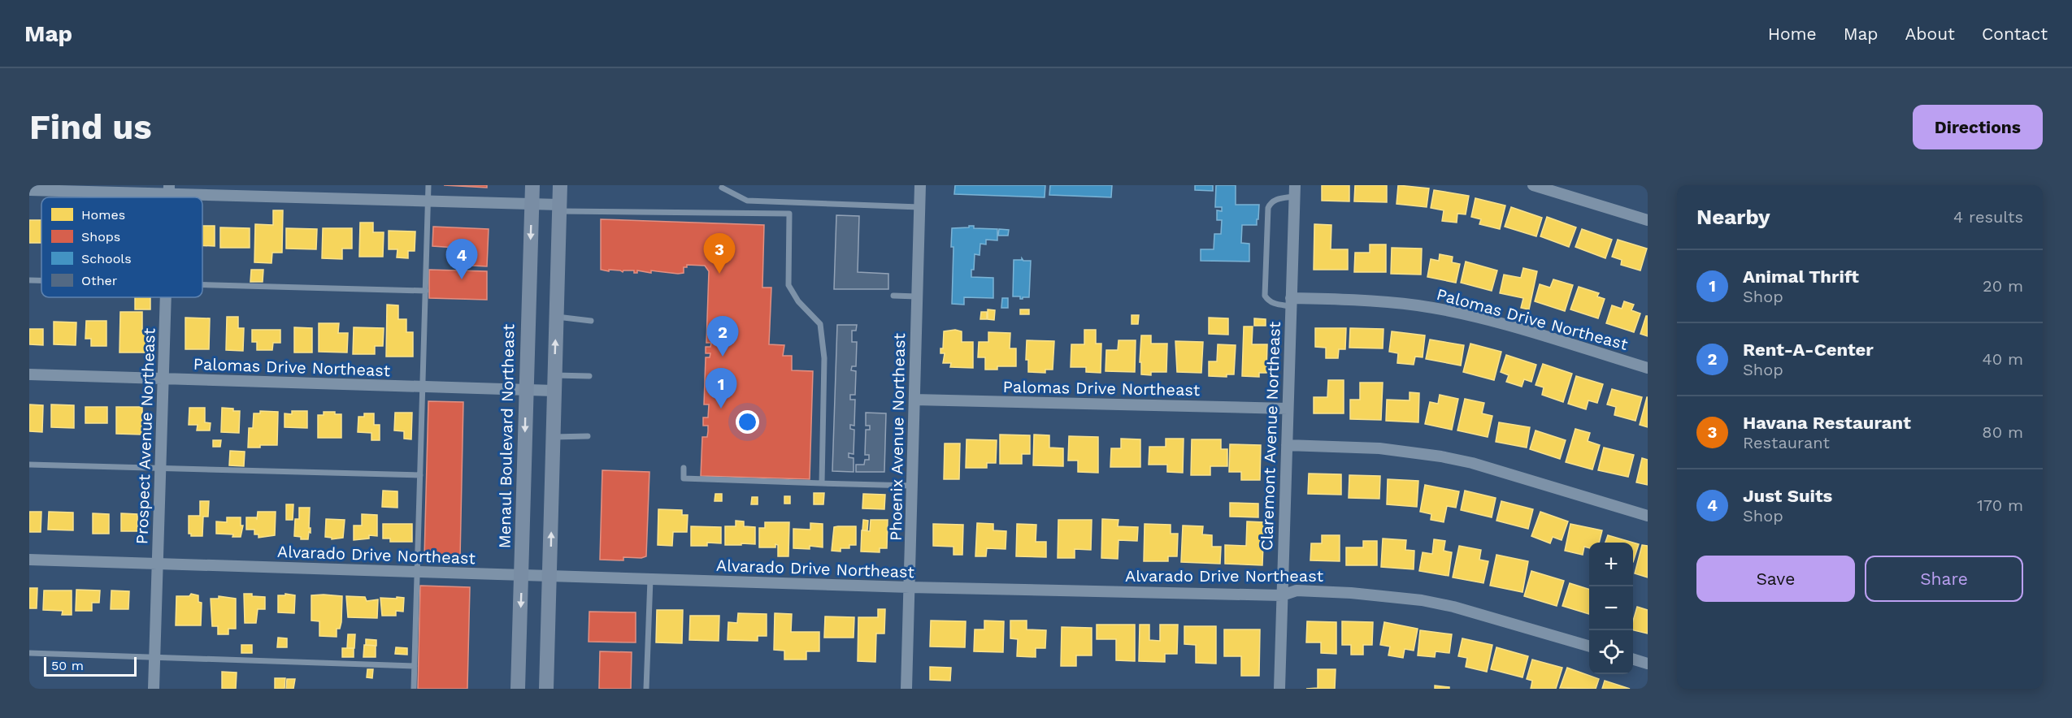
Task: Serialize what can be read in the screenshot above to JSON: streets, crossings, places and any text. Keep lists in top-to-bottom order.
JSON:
{
  "streets": {
    "main road": ["Menaul Boulevard Northeast"],
    "street": [
      "Palomas Drive Northeast",
      "Prospect Avenue Northeast",
      "Claremont Avenue Northeast",
      "Phoenix Avenue Northeast",
      "Alvarado Drive Northeast"
    ]
  },
  "crossings": [
    ["Palomas Drive Northeast", "Prospect Avenue Northeast"],
    ["Palomas Drive Northeast", "Menaul Boulevard Northeast"],
    ["Palomas Drive Northeast", "Claremont Avenue Northeast"],
    ["Palomas Drive Northeast", "Phoenix Avenue Northeast"],
    ["Prospect Avenue Northeast", "Alvarado Drive Northeast"],
    ["Menaul Boulevard Northeast", "Alvarado Drive Northeast"],
    ["Claremont Avenue Northeast", "Alvarado Drive Northeast"],
    ["Phoenix Avenue Northeast", "Alvarado Drive Northeast"]
  ],
  "legend": [
    "Homes",
    "Shops",
    "Schools",
    "Other"
  ],
  "scale_bar": "50 m",
  "page": {
    "header": "Map",
    "nav": [
      "Home",
      "Map",
      "About",
      "Contact"
    ],
    "buttons": [
      "Directions",
      ["Save", "Share"]
    ],
    "title": "Find us",
    "heading": ["Nearby", "4 results"],
    "pins": [
      "3",
      "4",
      "2",
      "1"
    ],
    "list": [
      {
        "mark": "1",
        "name": "Animal Thrift",
        "note": "Shop",
        "value": "20 m"
      },
      {
        "mark": "2",
        "name": "Rent-A-Center",
        "note": "Shop",
        "value": "40 m"
      },
      {
        "mark": "3",
        "name": "Havana Restaurant",
        "note": "Restaurant",
        "value": "80 m"
      },
      {
        "mark": "4",
        "name": "Just Suits",
        "note": "Shop",
        "value": "170 m"
      }
    ],
    "map_buttons": ["+", "−"],
    "scale": "50 m"
  }
}
